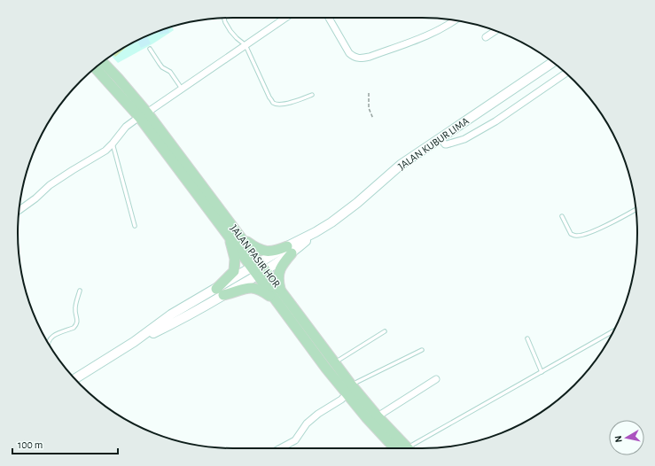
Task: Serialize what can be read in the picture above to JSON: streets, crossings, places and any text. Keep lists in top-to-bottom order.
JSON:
{
  "streets": {
    "main road": ["JALAN KUBUR LIMA", "JALAN PASIR HOR"]
  },
  "crossings": [
    ["JALAN KUBUR LIMA", "JALAN PASIR HOR"]
  ],
  "scale_bar": "100 m",
  "north": "left"
}
